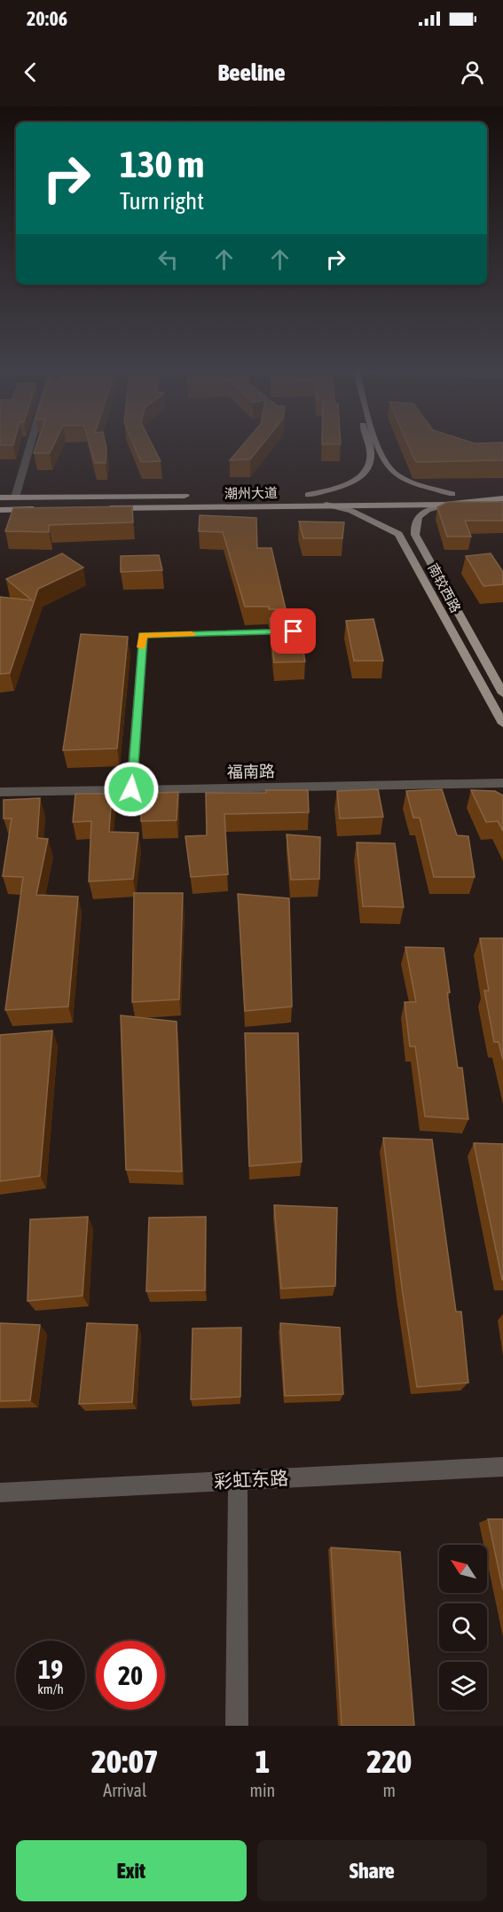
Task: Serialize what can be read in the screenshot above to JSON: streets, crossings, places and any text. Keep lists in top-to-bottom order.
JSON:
{
  "streets": {
    "highway": ["潮州大道"],
    "main road": ["南较西路"],
    "street": ["福南路", "彩虹东路"]
  },
  "crossings": [
    ["潮州大道", "南较西路"]
  ],
  "north": "top left",
  "page": {
    "status": "20:06",
    "header": "Beeline",
    "turn": ["130 m", "Turn right"],
    "speed": "19 km/h",
    "limit": "20",
    "eta": [
      "20:07",
      "Arrival",
      "1",
      "min",
      "220",
      "m"
    ],
    "buttons": ["Exit", "Share"]
  }
}
